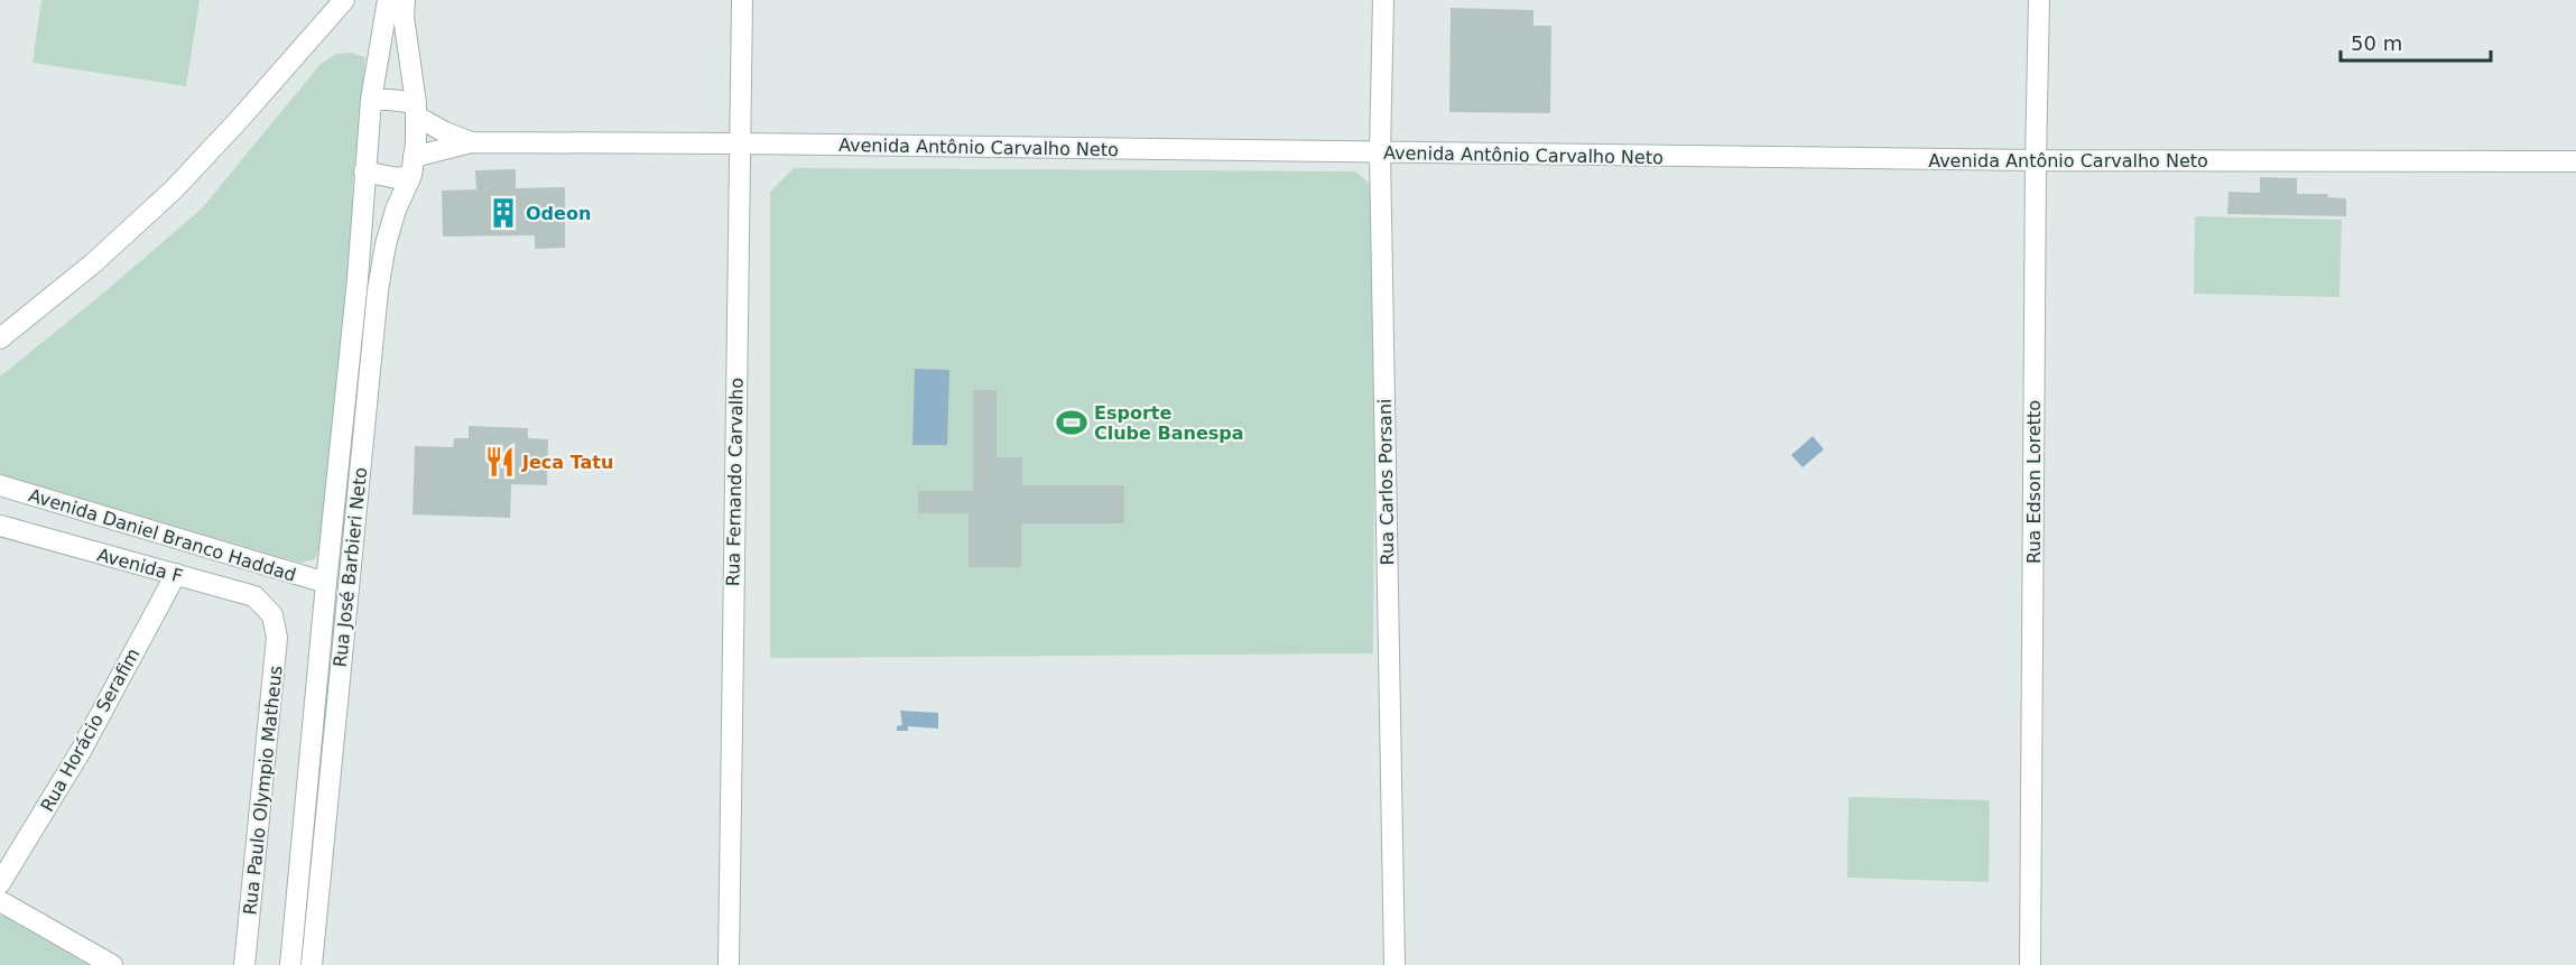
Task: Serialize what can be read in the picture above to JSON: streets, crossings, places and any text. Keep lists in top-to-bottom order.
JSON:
{
  "streets": {
    "street": [
      "Avenida Antônio Carvalho Neto",
      "Rua Fernando Carvalho",
      "Rua Carlos Porsani",
      "Rua Edson Loretto",
      "Avenida Daniel Branco Haddad",
      "Avenida F",
      "Rua José Barbieri Neto",
      "Rua Horácio Serafim",
      "Rua Paulo Olympio Matheus"
    ]
  },
  "crossings": [
    ["Avenida Antônio Carvalho Neto", "Rua Fernando Carvalho"],
    ["Avenida Antônio Carvalho Neto", "Rua Carlos Porsani"],
    ["Avenida Antônio Carvalho Neto", "Rua Edson Loretto"],
    ["Avenida Daniel Branco Haddad", "Rua José Barbieri Neto"],
    ["Avenida F", "Rua Horácio Serafim"],
    ["Avenida F", "Rua Paulo Olympio Matheus"]
  ],
  "places": {
    "building": ["Odeon"],
    "sports": ["Esporte Clube Banespa"],
    "restaurant": ["Jeca Tatu"]
  },
  "scale_bar": "50 m"
}
